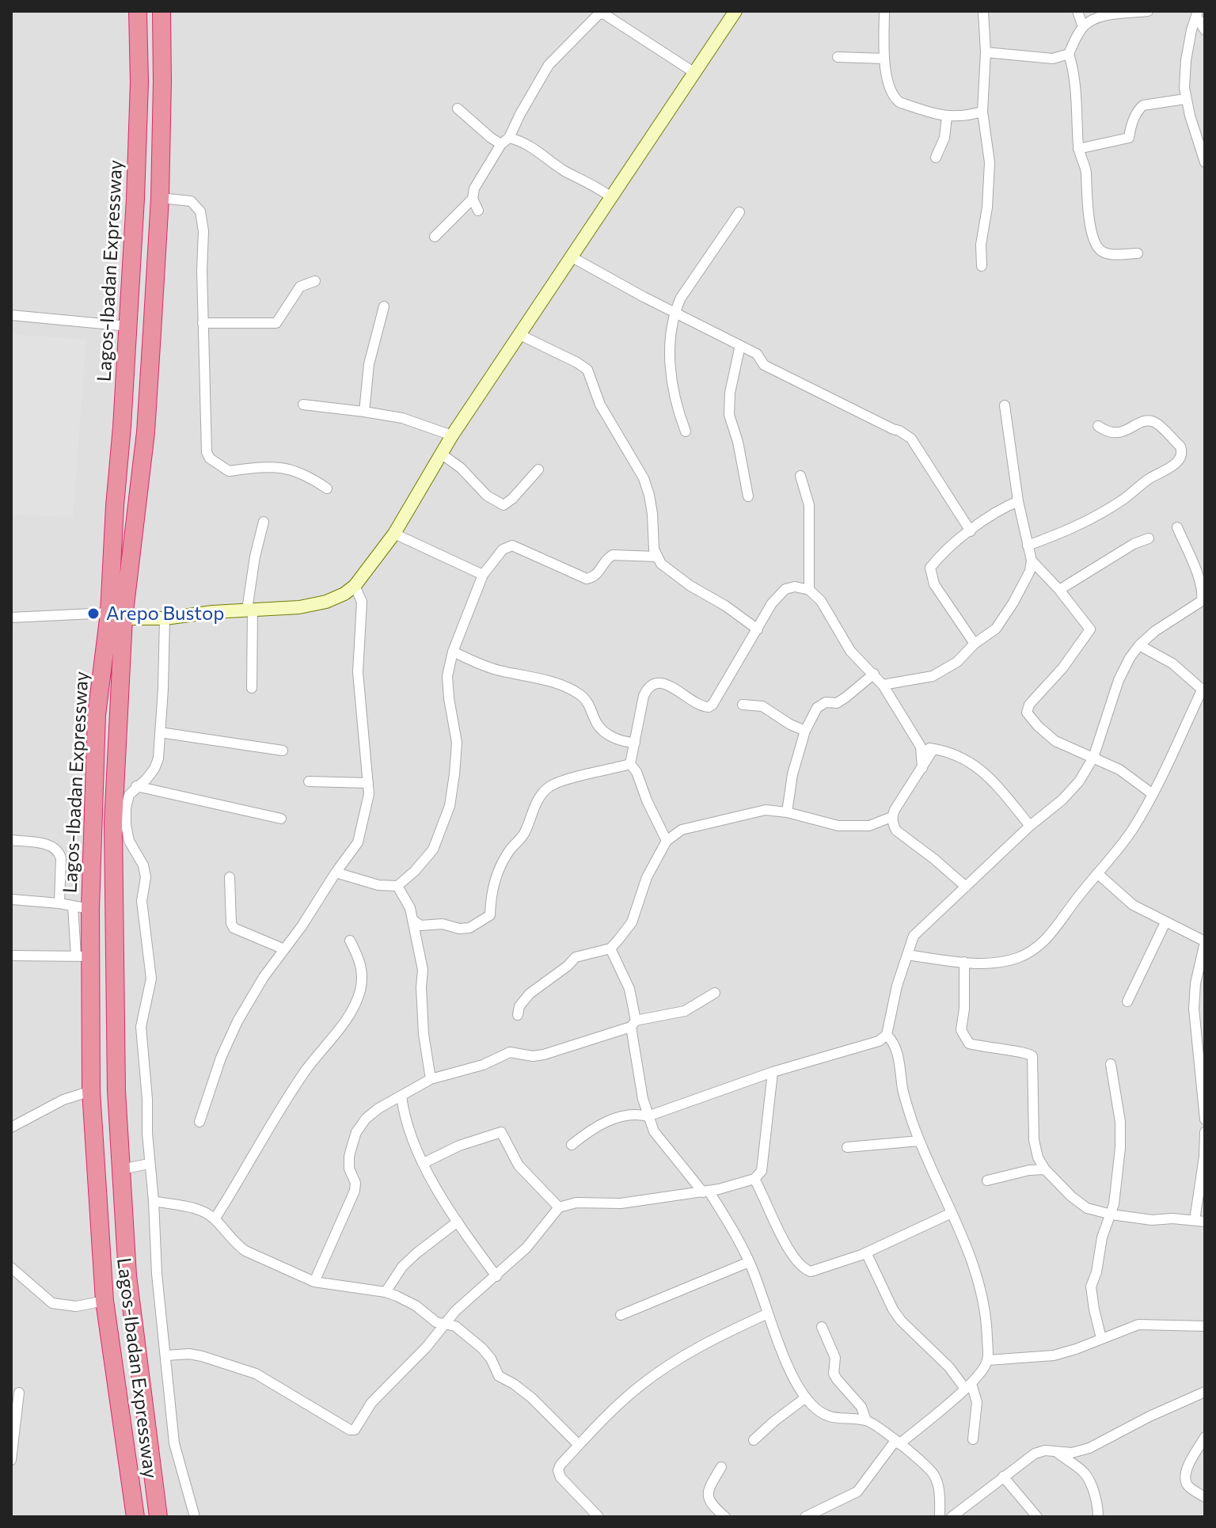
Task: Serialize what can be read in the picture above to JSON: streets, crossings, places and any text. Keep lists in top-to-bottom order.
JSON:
{
  "streets": {
    "highway": ["Lagos-Ibadan Expressway"]
  },
  "places": ["Arepo Bustop"]
}
